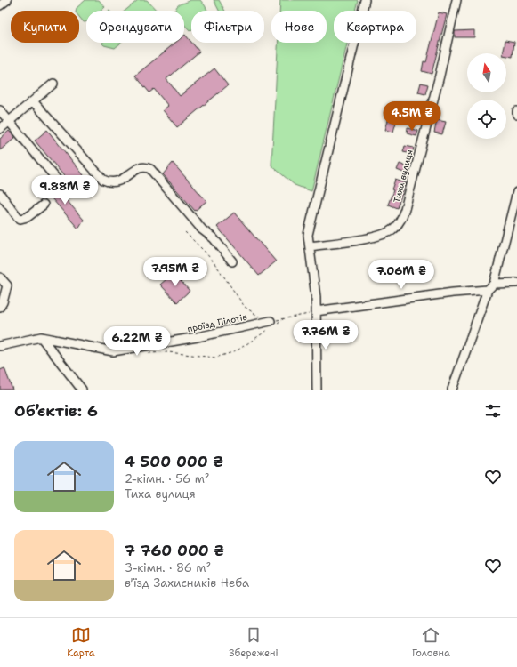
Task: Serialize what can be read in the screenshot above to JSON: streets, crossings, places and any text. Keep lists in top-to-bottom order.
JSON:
{
  "streets": {
    "street": ["Тиха вулиця", "проїзд Пілотів"]
  },
  "north": "top",
  "page": {
    "chip": [
      "Купити",
      "Орендувати",
      "Фільтри",
      "Нове",
      "Квартира"
    ],
    "price": [
      "4.5M ₴",
      "9.88M ₴",
      "7.95M ₴",
      "7.06M ₴",
      "7.76M ₴",
      "6.22M ₴"
    ],
    "heading": "Об’єктів: 6",
    "list": [
      {
        "name": "4 500 000 ₴",
        "note": "2-кімн. · 56 m² · Тиха вулиця"
      },
      {
        "name": "7 760 000 ₴",
        "note": "3-кімн. · 86 m² · в'їзд Захисників Неба"
      }
    ],
    "tabs": ["Карта", "Збережені", "Головна"]
  }
}
